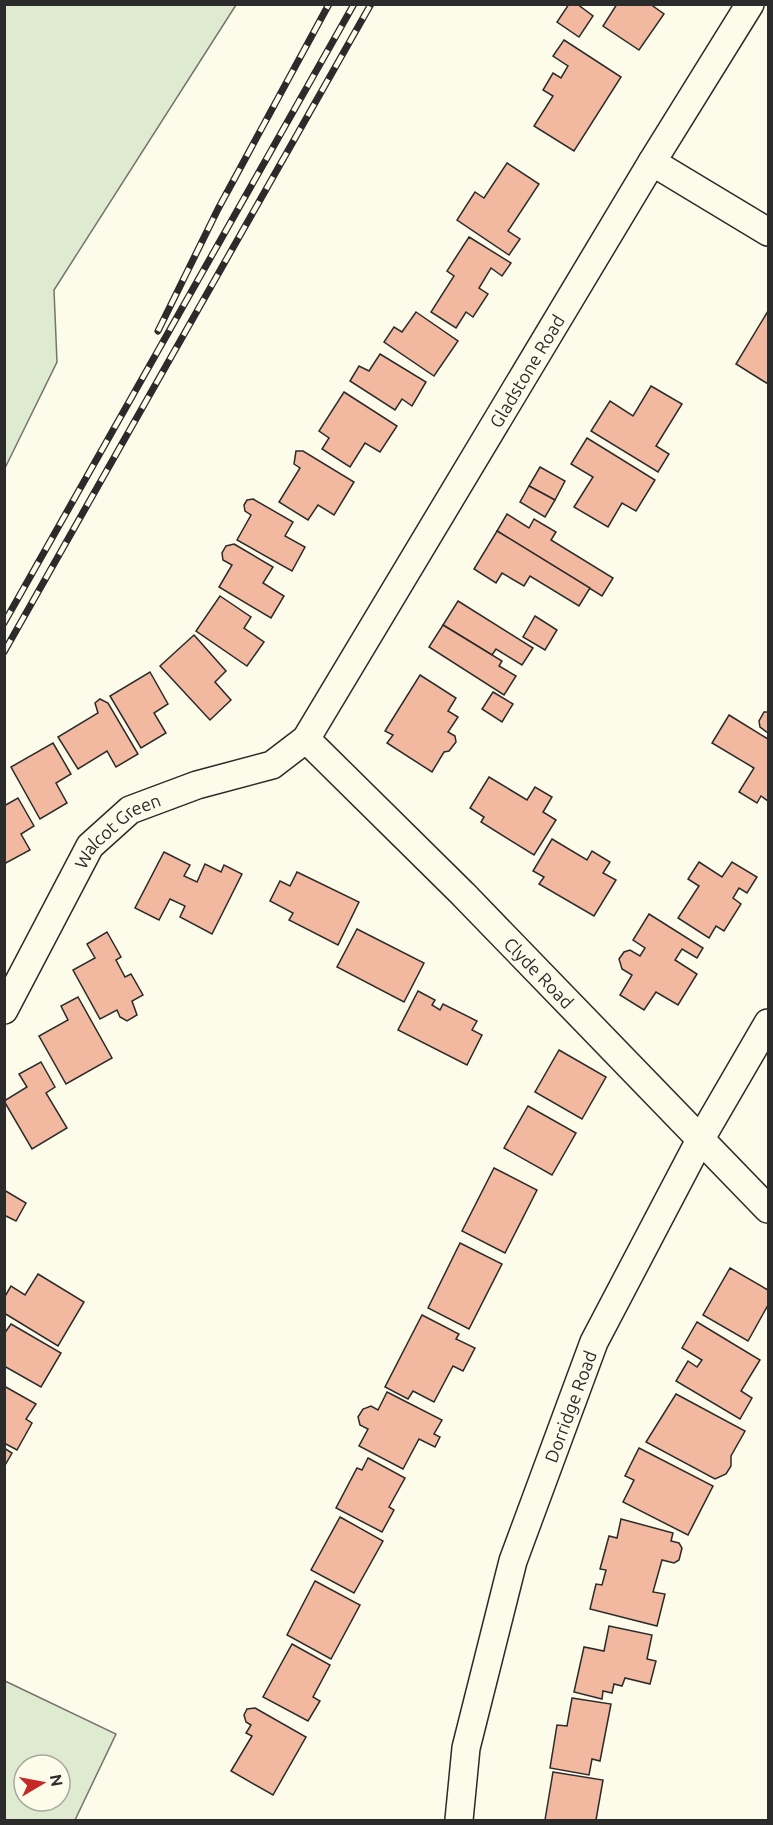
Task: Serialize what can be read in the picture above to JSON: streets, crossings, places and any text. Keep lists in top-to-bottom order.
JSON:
{
  "streets": {
    "street": [
      "Gladstone Road",
      "Walcot Green",
      "Clyde Road",
      "Dorridge Road"
    ]
  },
  "crossings": [
    ["Gladstone Road", "Walcot Green"],
    ["Gladstone Road", "Clyde Road"],
    ["Walcot Green", "Clyde Road"],
    ["Clyde Road", "Dorridge Road"]
  ],
  "north": "right"
}
